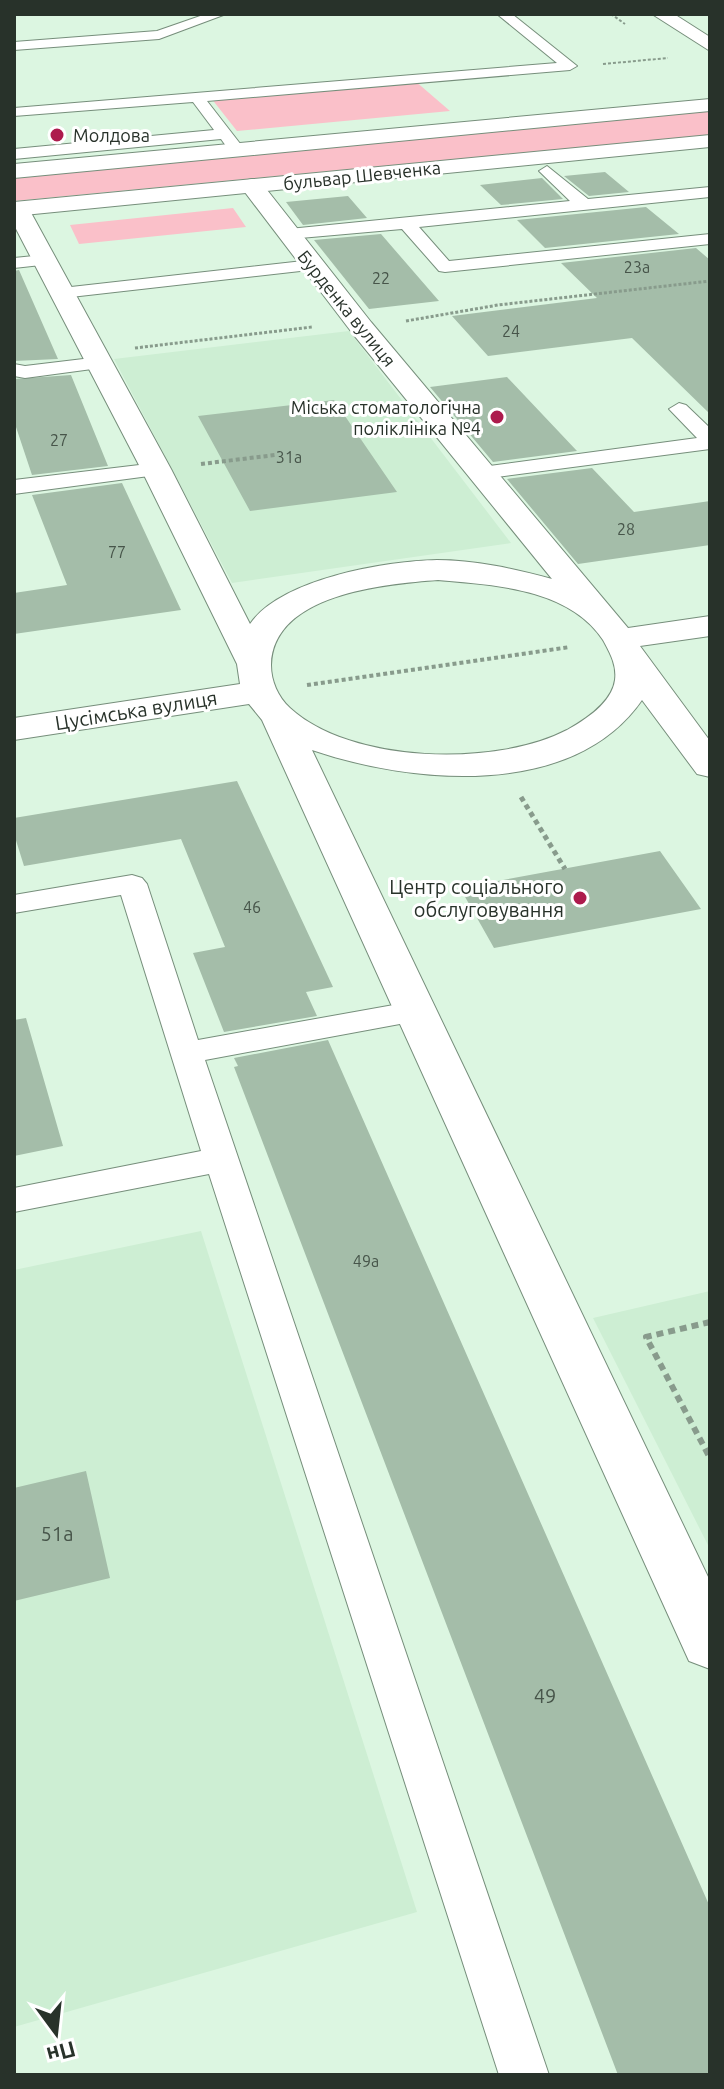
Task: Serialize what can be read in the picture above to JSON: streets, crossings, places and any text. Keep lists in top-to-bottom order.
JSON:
{
  "streets": {
    "street": ["бульвар Шевченка", "Бурденка вулиця", "Цусімська вулиця"]
  },
  "crossings": [
    ["бульвар Шевченка", "Бурденка вулиця"]
  ],
  "places": ["Молдова", "Міська стоматологічна поліклініка №4", "Центр соціального обслуговування"],
  "house_numbers": [
    "23а",
    "22",
    "24",
    "27",
    "31а",
    "28",
    "77",
    "46",
    "49а",
    "51а",
    "49"
  ],
  "north": "bottom"
}
